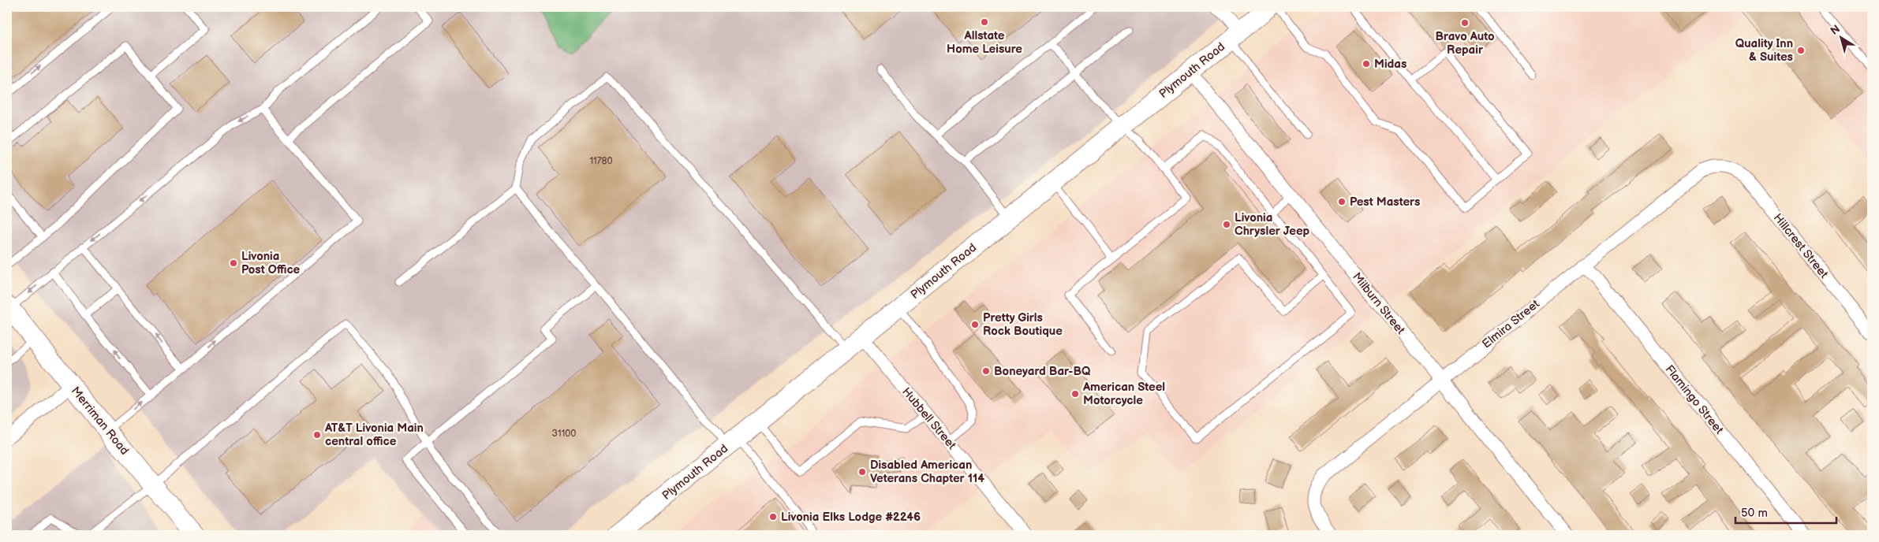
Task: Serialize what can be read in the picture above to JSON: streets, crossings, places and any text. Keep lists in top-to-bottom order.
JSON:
{
  "streets": {
    "main road": ["Plymouth Road", "Merriman Road"],
    "street": [
      "Hillcrest Street",
      "Milburn Street",
      "Elmira Street",
      "Flamingo Street",
      "Hubbell Street"
    ]
  },
  "crossings": [
    ["Plymouth Road", "Milburn Street"],
    ["Plymouth Road", "Hubbell Street"],
    ["Hillcrest Street", "Elmira Street"],
    ["Milburn Street", "Elmira Street"],
    ["Elmira Street", "Flamingo Street"]
  ],
  "places": [
    "Allstate Home Leisure",
    "Bravo Auto Repair",
    "Quality Inn & Suites",
    "Midas",
    "Pest Masters",
    "Livonia Chrysler Jeep",
    "Livonia Post Office",
    "Pretty Girls Rock Boutique",
    "Boneyard Bar-BQ",
    "American Steel Motorcycle",
    "AT&T Livonia Main central office",
    "Disabled American Veterans Chapter 114",
    "Livonia Elks Lodge #2246"
  ],
  "house_numbers": ["11780", "31100"],
  "scale_bar": "50 m",
  "north": "top left"
}
